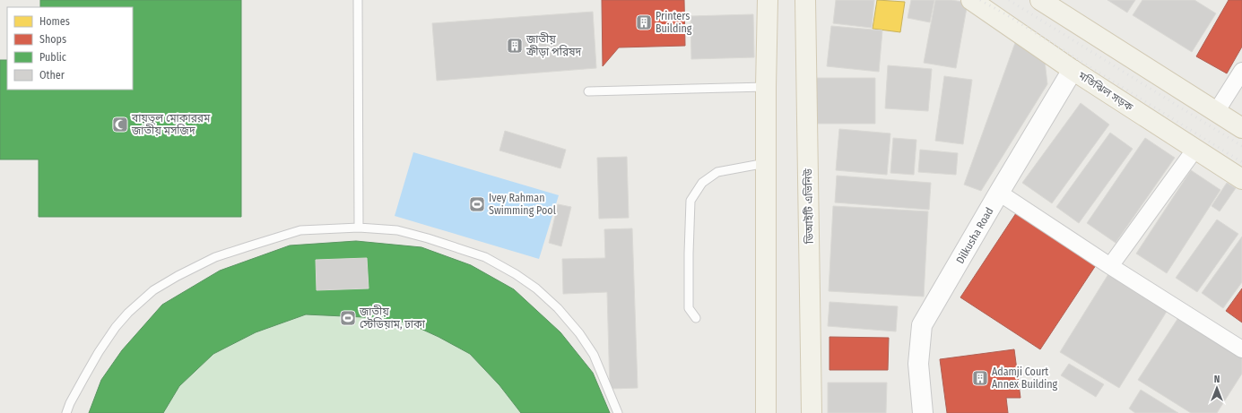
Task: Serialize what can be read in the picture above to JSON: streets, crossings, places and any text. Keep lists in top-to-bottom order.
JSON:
{
  "streets": {
    "main road": ["মতিঝিল সড়ক", "ডিআইটি এভিনিউ"],
    "street": ["Dilkusha Road"]
  },
  "crossings": [
    ["মতিঝিল সড়ক", "Dilkusha Road"]
  ],
  "places": {
    "building": ["Printers Building", "জাতীয় ক্রীড়া পরিষদ", "Adamji Court Annex Building"],
    "mosque": ["বায়তুল মোকাররম জাতীয় মসজিদ"],
    "sports": ["Ivey Rahman Swimming Pool", "জাতীয় স্টেডিয়াম, ঢাকা"]
  },
  "legend": [
    "Homes",
    "Shops",
    "Public",
    "Other"
  ],
  "north": "top"
}
